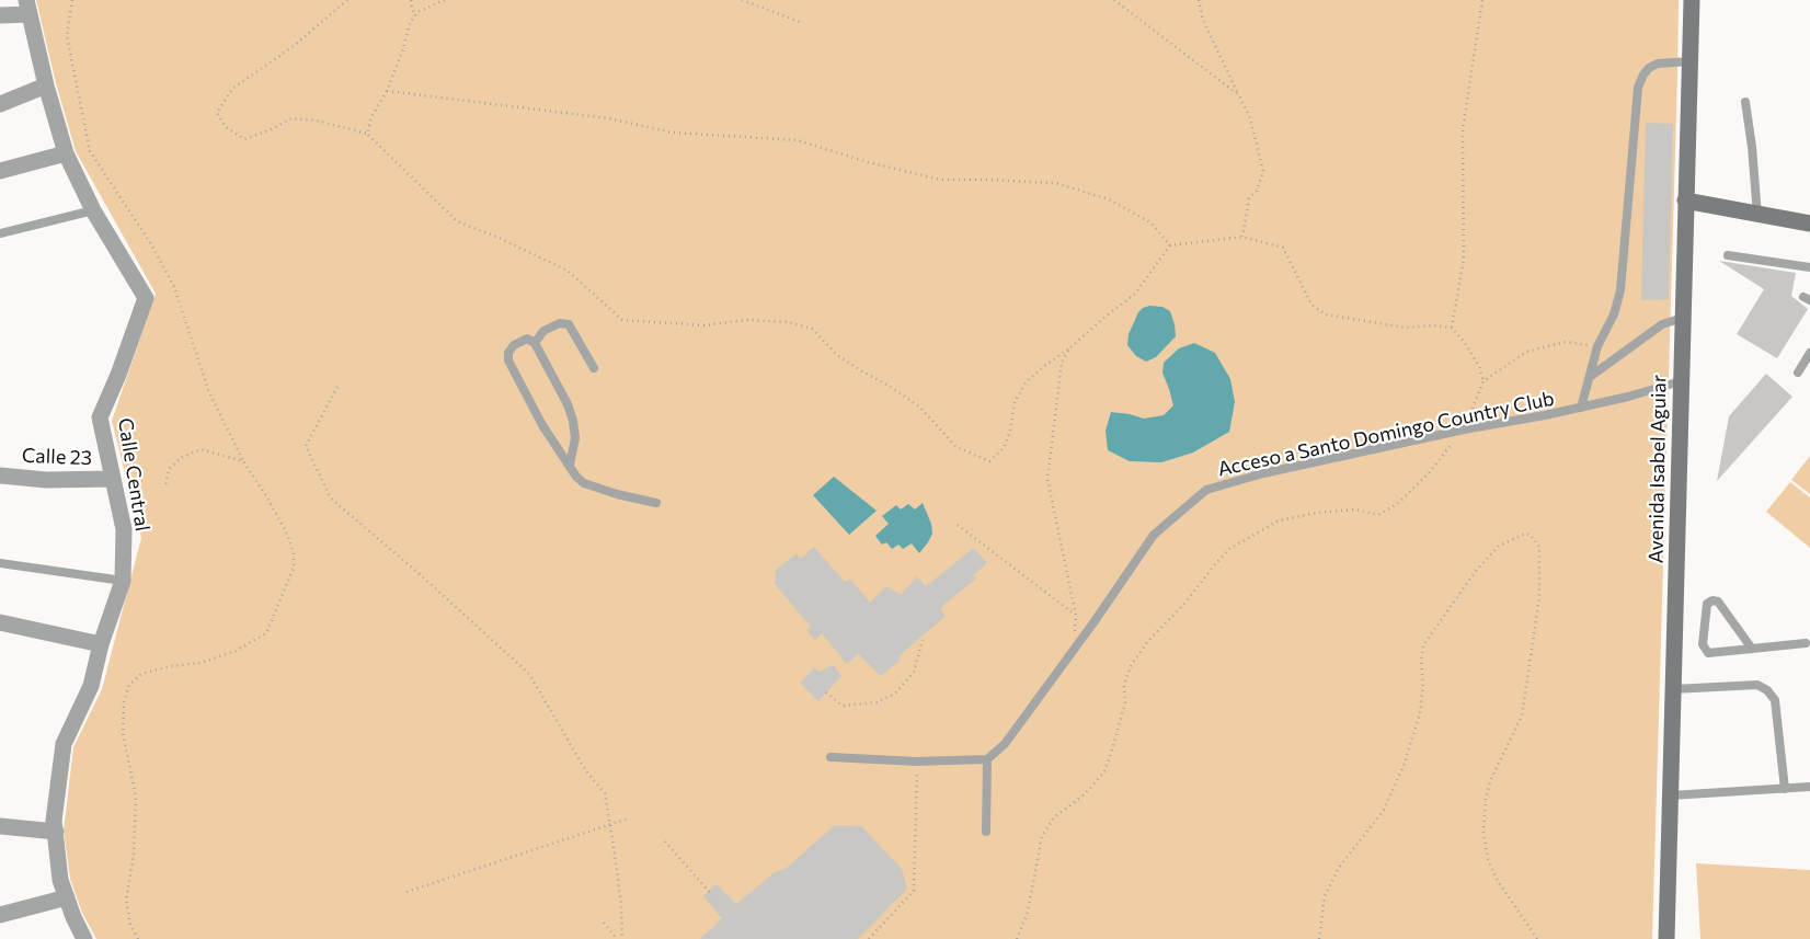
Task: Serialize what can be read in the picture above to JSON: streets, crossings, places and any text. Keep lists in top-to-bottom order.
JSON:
{
  "streets": {
    "main road": ["Avenida Isabel Aguiar"],
    "street": ["Calle 23", "Calle Central"],
    "lane": ["Acceso a Santo Domingo Country Club"]
  },
  "crossings": [
    ["Acceso a Santo Domingo Country Club", "Avenida Isabel Aguiar"],
    ["Calle 23", "Calle Central"]
  ]
}
